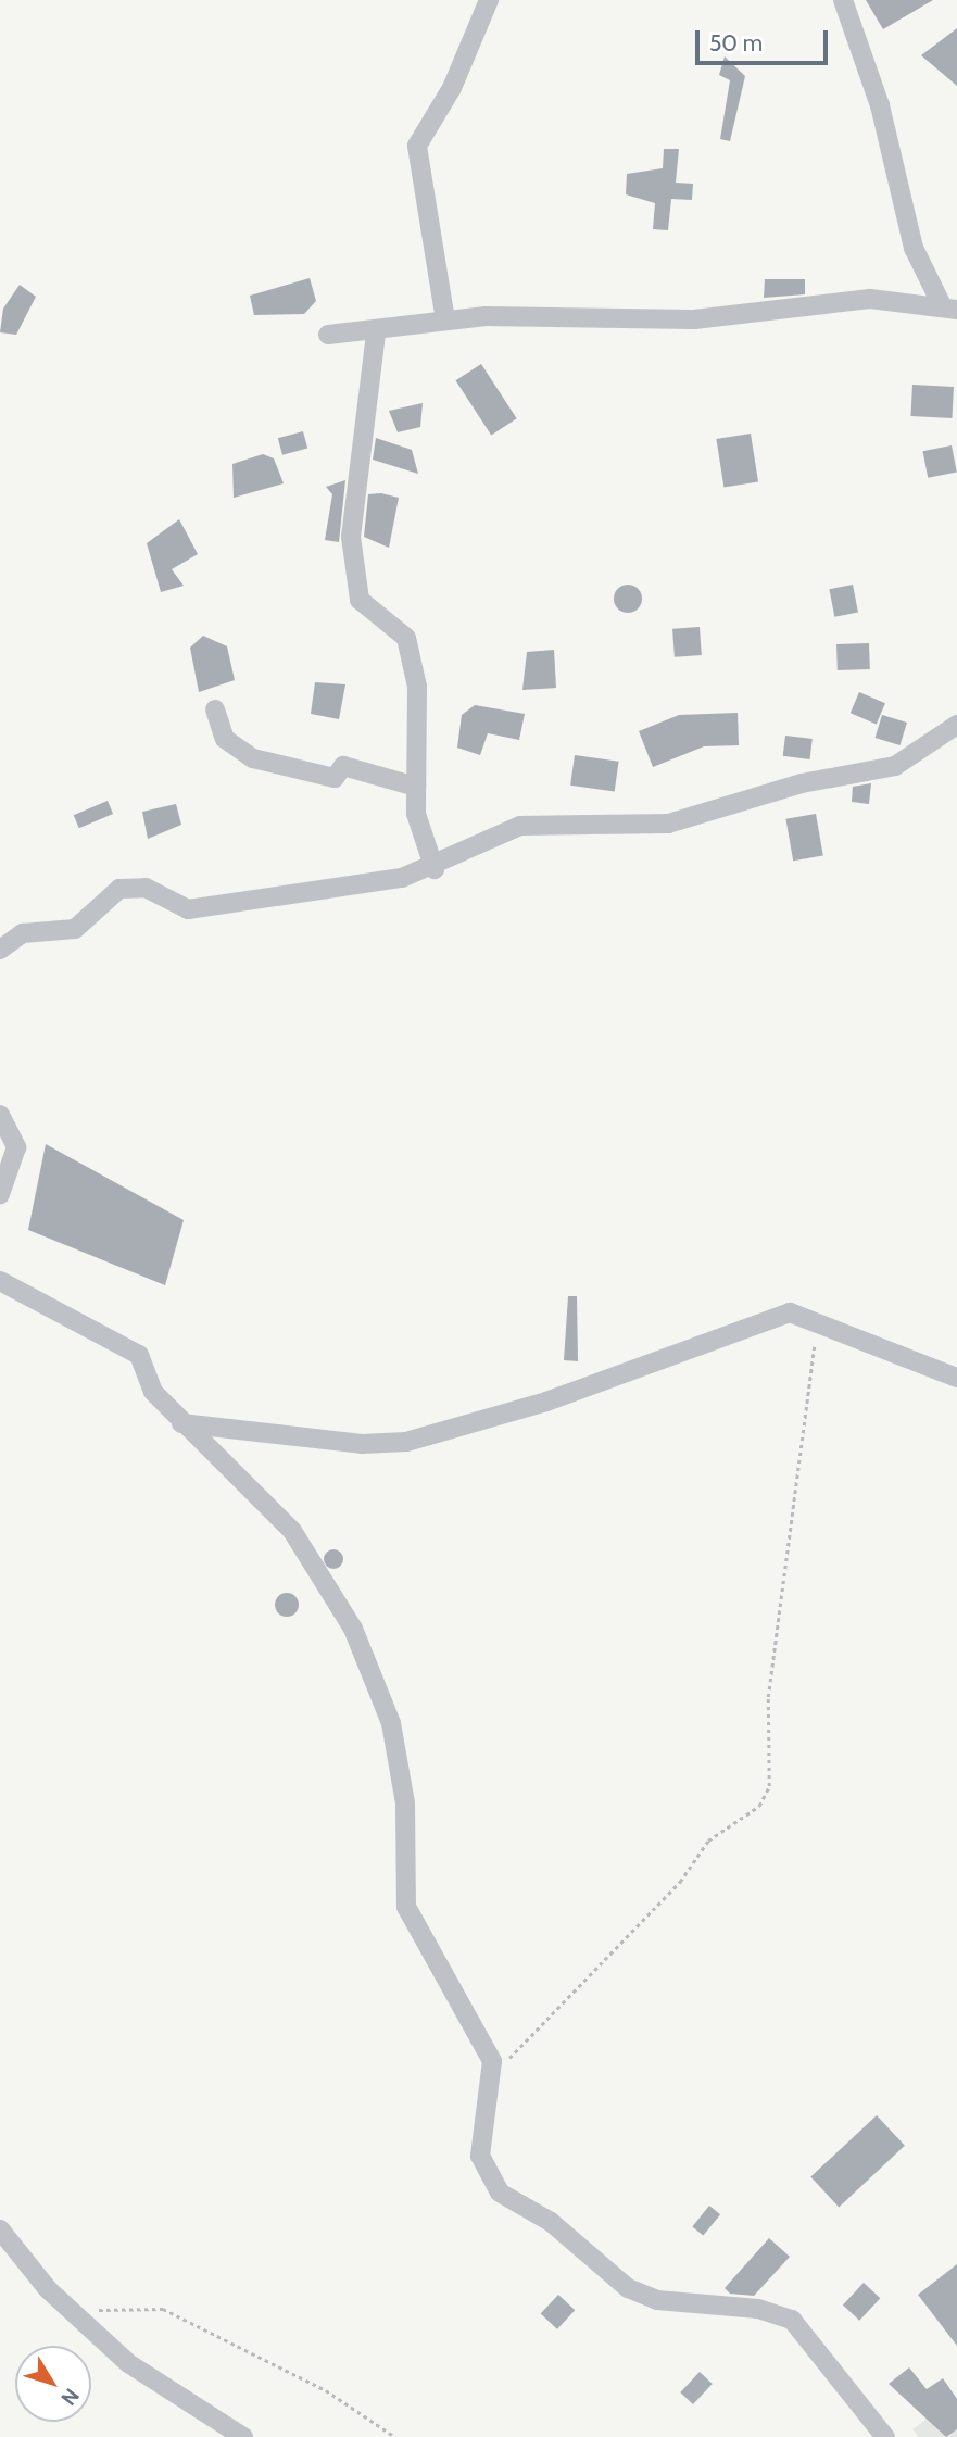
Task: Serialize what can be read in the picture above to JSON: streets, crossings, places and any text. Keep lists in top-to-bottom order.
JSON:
{
  "scale_bar": "50 m",
  "north": "bottom right"
}
